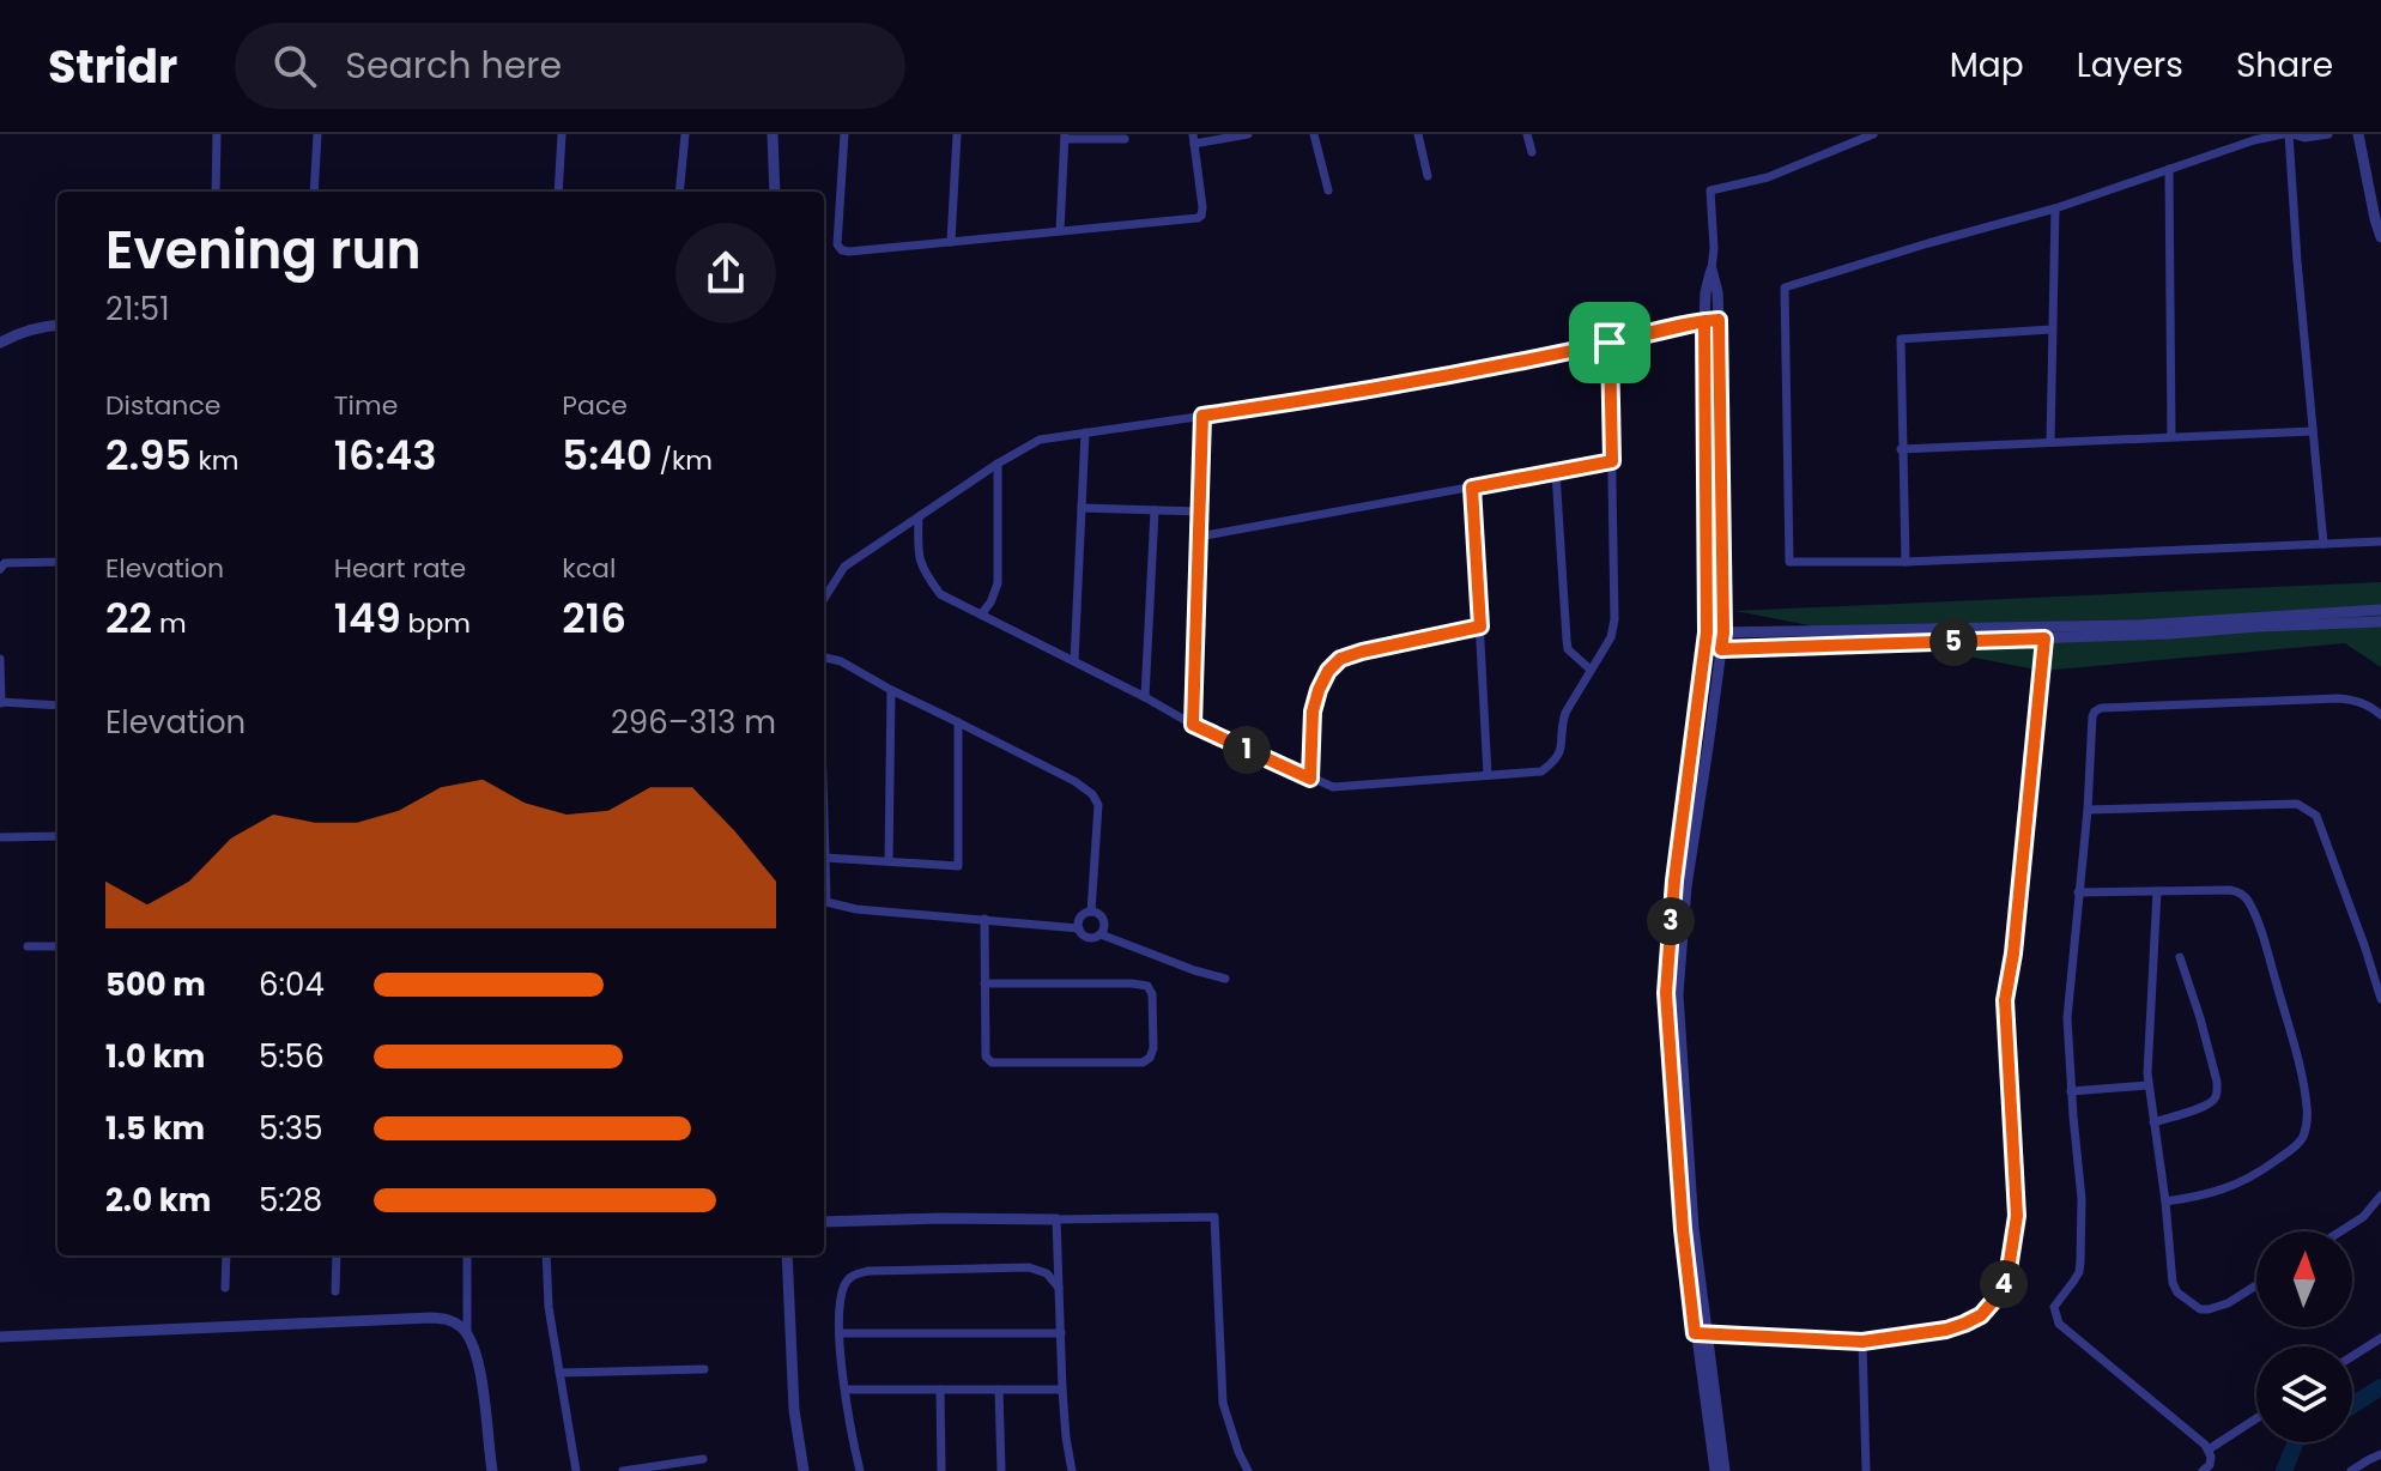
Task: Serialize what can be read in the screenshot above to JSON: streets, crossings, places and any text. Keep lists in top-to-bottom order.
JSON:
{
  "north": "top",
  "page": {
    "header": "Stridr",
    "search": "Search here",
    "nav": ["Map", "Layers", "Share"],
    "heading": ["Evening run", "21:51"],
    "stats": [
      ["Distance", "2.95 km"],
      ["Time", "16:43"],
      ["Pace", "5:40 /km"],
      ["Elevation", "22 m"],
      ["Heart rate", "149 bpm"],
      ["kcal", "216"]
    ],
    "pins": [
      "5",
      "1",
      "3",
      "4"
    ],
    "chart": ["Elevation", "296–313 m"],
    "list": [
      {
        "name": "500 m",
        "note": "6:04"
      },
      {
        "name": "1.0 km",
        "note": "5:56"
      },
      {
        "name": "1.5 km",
        "note": "5:35"
      },
      {
        "name": "2.0 km",
        "note": "5:28"
      }
    ]
  }
}
